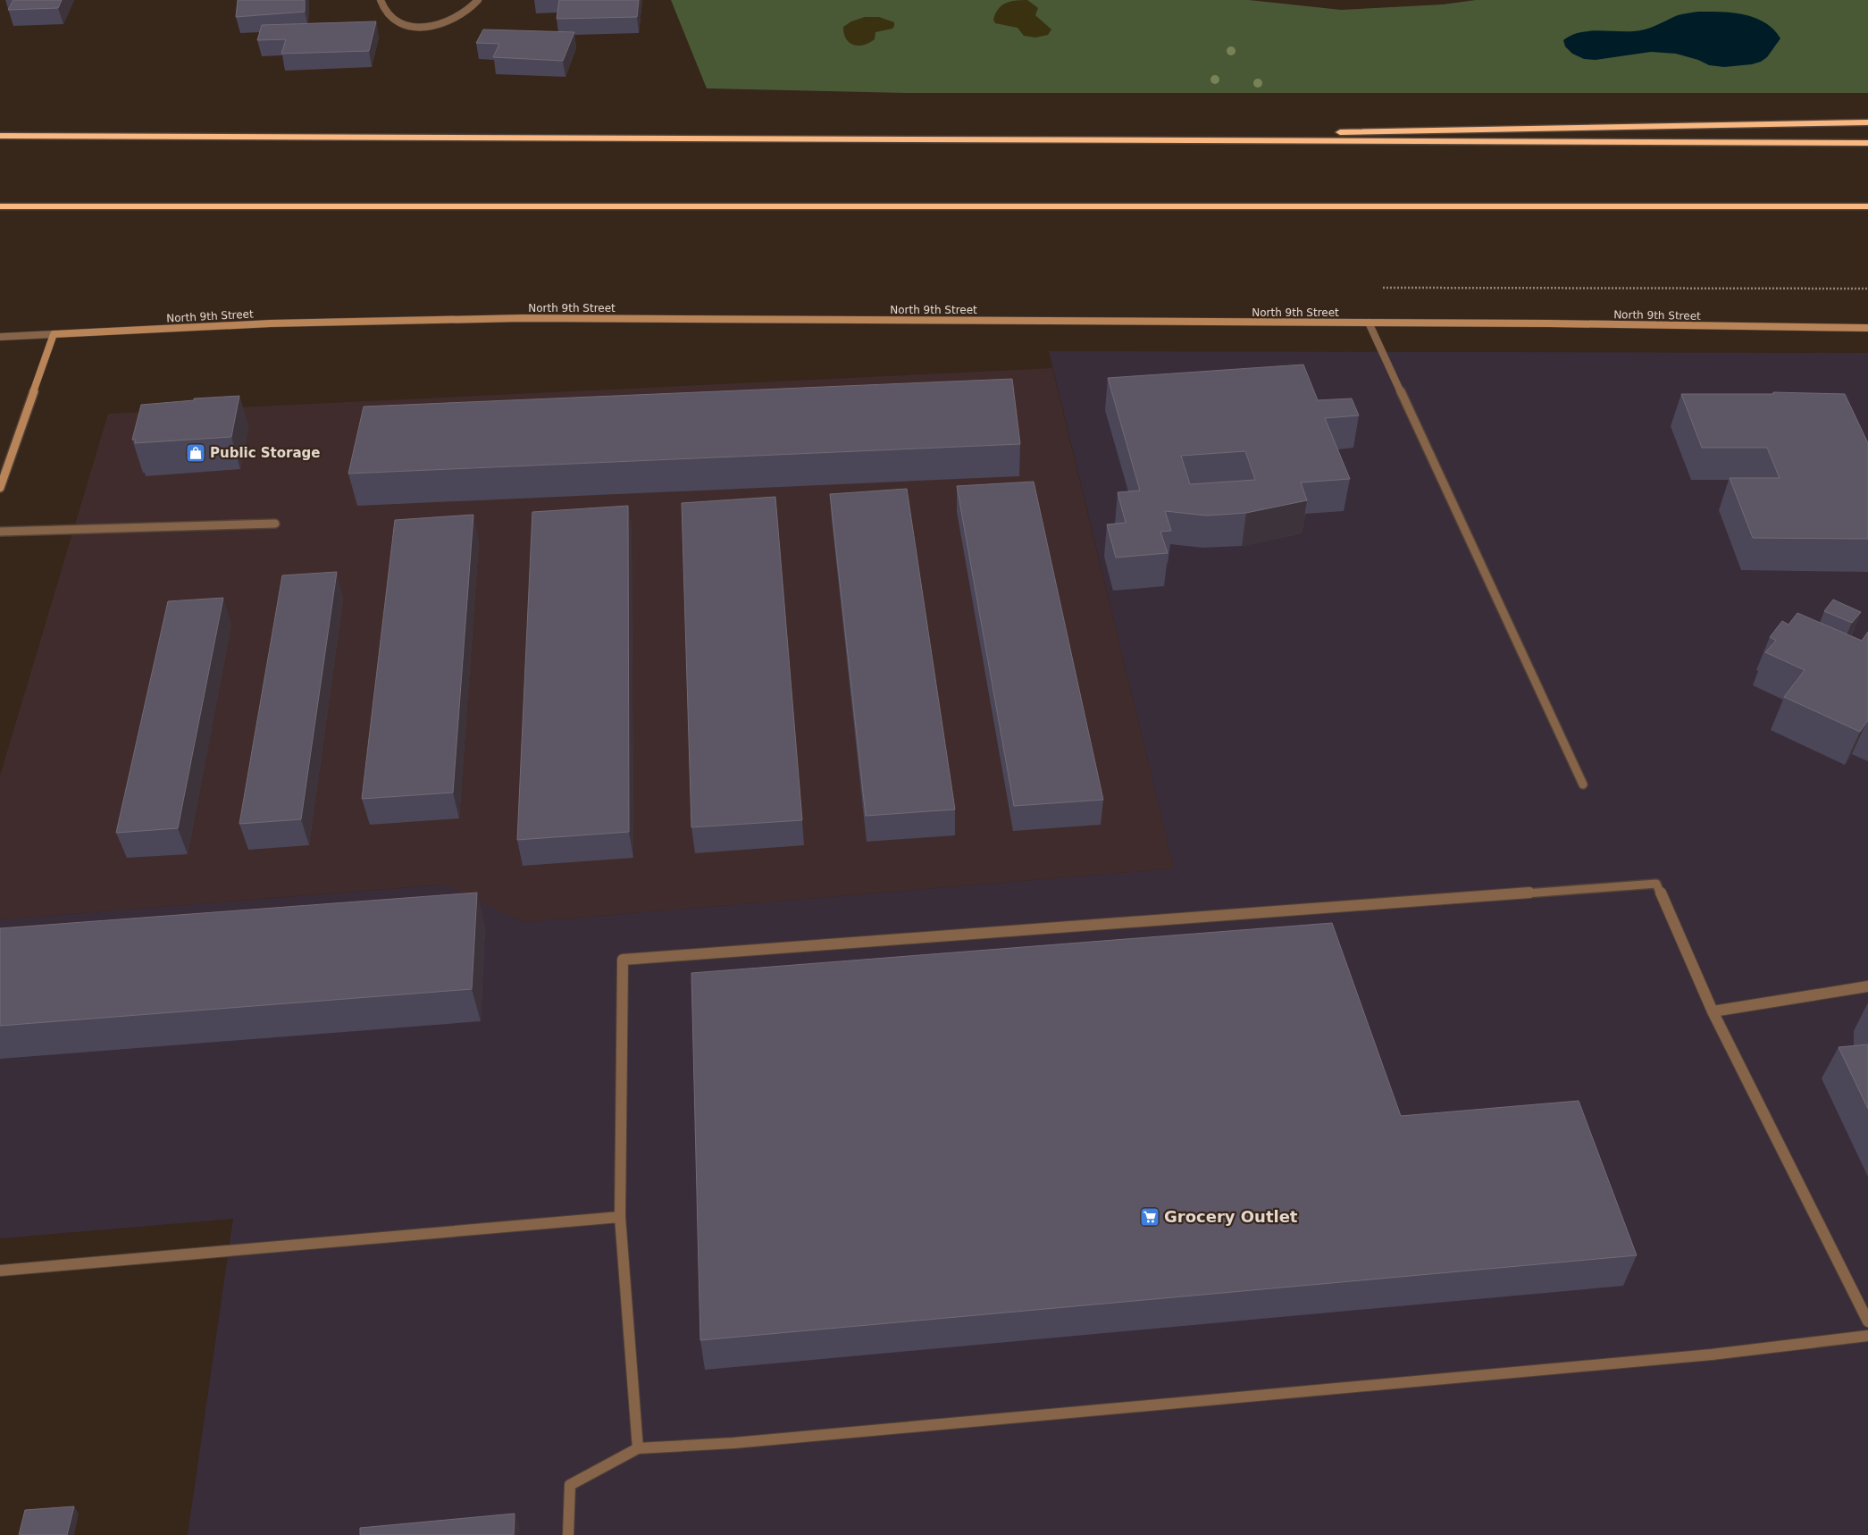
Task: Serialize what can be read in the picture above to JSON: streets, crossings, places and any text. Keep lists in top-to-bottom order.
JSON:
{
  "streets": {
    "street": ["North 9th Street"]
  },
  "places": {
    "shop": ["Public Storage"],
    "supermarket": ["Grocery Outlet"]
  }
}
